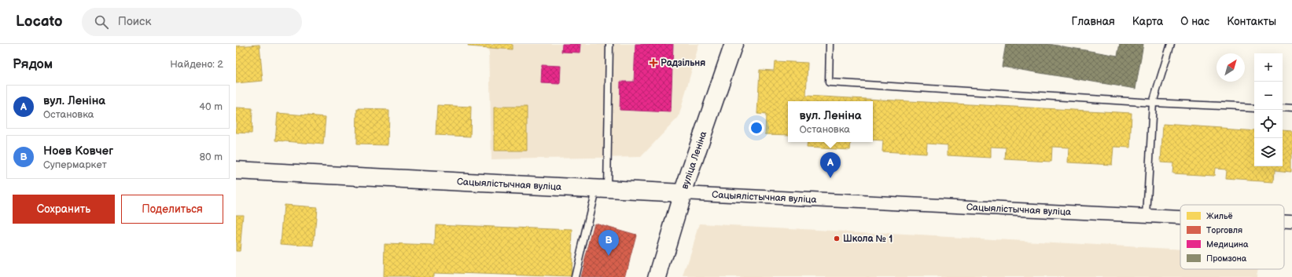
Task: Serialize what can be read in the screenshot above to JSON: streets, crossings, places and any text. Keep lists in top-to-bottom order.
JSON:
{
  "streets": {
    "street": ["вуліца Леніна", "Сацыялістычная вуліца"]
  },
  "crossings": [
    ["вуліца Леніна", "Сацыялістычная вуліца"]
  ],
  "places": {
    "health": ["Радзільня"],
    "other": ["Школа № 1"]
  },
  "legend": [
    "Жильё",
    "Торговля",
    "Медицина",
    "Промзона"
  ],
  "north": "top right",
  "page": {
    "header": "Locato",
    "search": "Поиск",
    "nav": [
      "Главная",
      "Карта",
      "О нас",
      "Контакты"
    ],
    "heading": ["Рядом", "Найдено: 2"],
    "map_buttons": ["+", "−"],
    "list": [
      {
        "mark": "A",
        "name": "вул. Леніна",
        "note": "Остановка",
        "value": "40 m"
      },
      {
        "mark": "B",
        "name": "Ноев Ковчег",
        "note": "Супермаркет",
        "value": "80 m"
      }
    ],
    "popup": ["вул. Леніна", "Остановка"],
    "pins": ["A", "B"],
    "buttons": ["Сохранить", "Поделиться"]
  }
}
